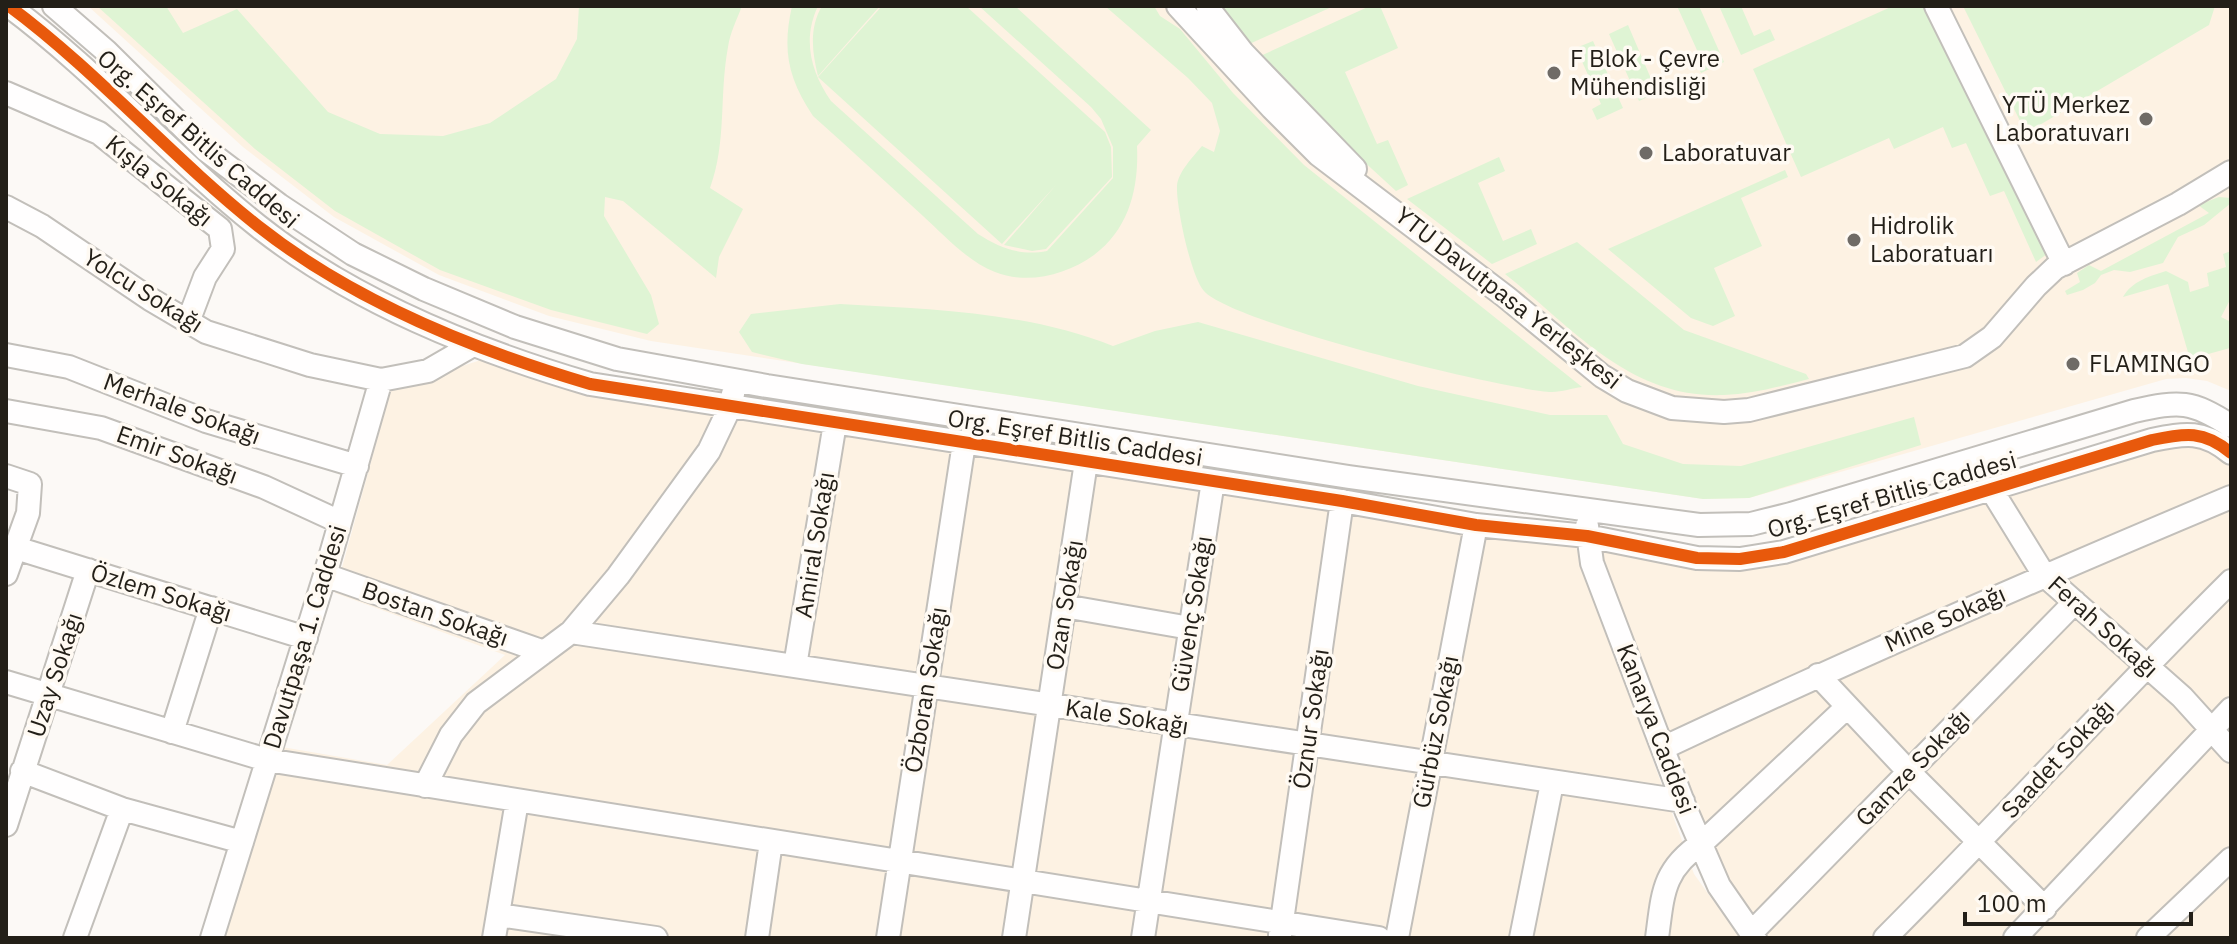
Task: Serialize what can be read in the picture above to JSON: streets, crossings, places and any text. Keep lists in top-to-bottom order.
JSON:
{
  "streets": {
    "street": [
      "Org. Eşref Bitlis Caddesi",
      "Kışla Sokağı",
      "Yolcu Sokağı",
      "YTU Davutpasa Yerleşkesi",
      "Merhale Sokağı",
      "Emir Sokağı",
      "Amiral Sokağı",
      "Özlem Sokağı",
      "Ozan Sokağı",
      "Bostan Sokağı",
      "Güvenç Sokağı",
      "Mine Sokağı",
      "Ferah Sokağı",
      "Davutpaşa 1. Caddesi",
      "Uzay Sokağı",
      "Özboran Sokağı",
      "Kale Sokağı",
      "Öznur Sokağı",
      "Kanarya Caddesi",
      "Gürbüz Sokağı",
      "Saadet Sokağı",
      "Gamze Sokağı"
    ]
  },
  "crossings": [
    ["Org. Eşref Bitlis Caddesi", "Amiral Sokağı"],
    ["Org. Eşref Bitlis Caddesi", "Ozan Sokağı"],
    ["Org. Eşref Bitlis Caddesi", "Güvenç Sokağı"],
    ["Org. Eşref Bitlis Caddesi", "Ferah Sokağı"],
    ["Org. Eşref Bitlis Caddesi", "Özboran Sokağı"],
    ["Org. Eşref Bitlis Caddesi", "Öznur Sokağı"],
    ["Org. Eşref Bitlis Caddesi", "Kanarya Caddesi"],
    ["Org. Eşref Bitlis Caddesi", "Gürbüz Sokağı"],
    ["Kışla Sokağı", "Yolcu Sokağı"],
    ["Yolcu Sokağı", "Davutpaşa 1. Caddesi"],
    ["Merhale Sokağı", "Davutpaşa 1. Caddesi"],
    ["Emir Sokağı", "Davutpaşa 1. Caddesi"],
    ["Amiral Sokağı", "Kale Sokağı"],
    ["Özlem Sokağı", "Davutpaşa 1. Caddesi"],
    ["Özlem Sokağı", "Uzay Sokağı"],
    ["Ozan Sokağı", "Kale Sokağı"],
    ["Bostan Sokağı", "Davutpaşa 1. Caddesi"],
    ["Güvenç Sokağı", "Kale Sokağı"],
    ["Mine Sokağı", "Ferah Sokağı"],
    ["Mine Sokağı", "Kanarya Caddesi"],
    ["Ferah Sokağı", "Saadet Sokağı"],
    ["Ferah Sokağı", "Gamze Sokağı"],
    ["Özboran Sokağı", "Kale Sokağı"],
    ["Kale Sokağı", "Öznur Sokağı"],
    ["Kale Sokağı", "Kanarya Caddesi"],
    ["Kale Sokağı", "Gürbüz Sokağı"],
    ["Kanarya Caddesi", "Gamze Sokağı"]
  ],
  "places": [
    "F Blok - Çevre Mühendisliği",
    "YTÜ Merkez Laboratuvarı",
    "Laboratuvar",
    "Hidrolik Laboratuarı",
    "FLAMINGO"
  ],
  "scale_bar": "100 m"
}
